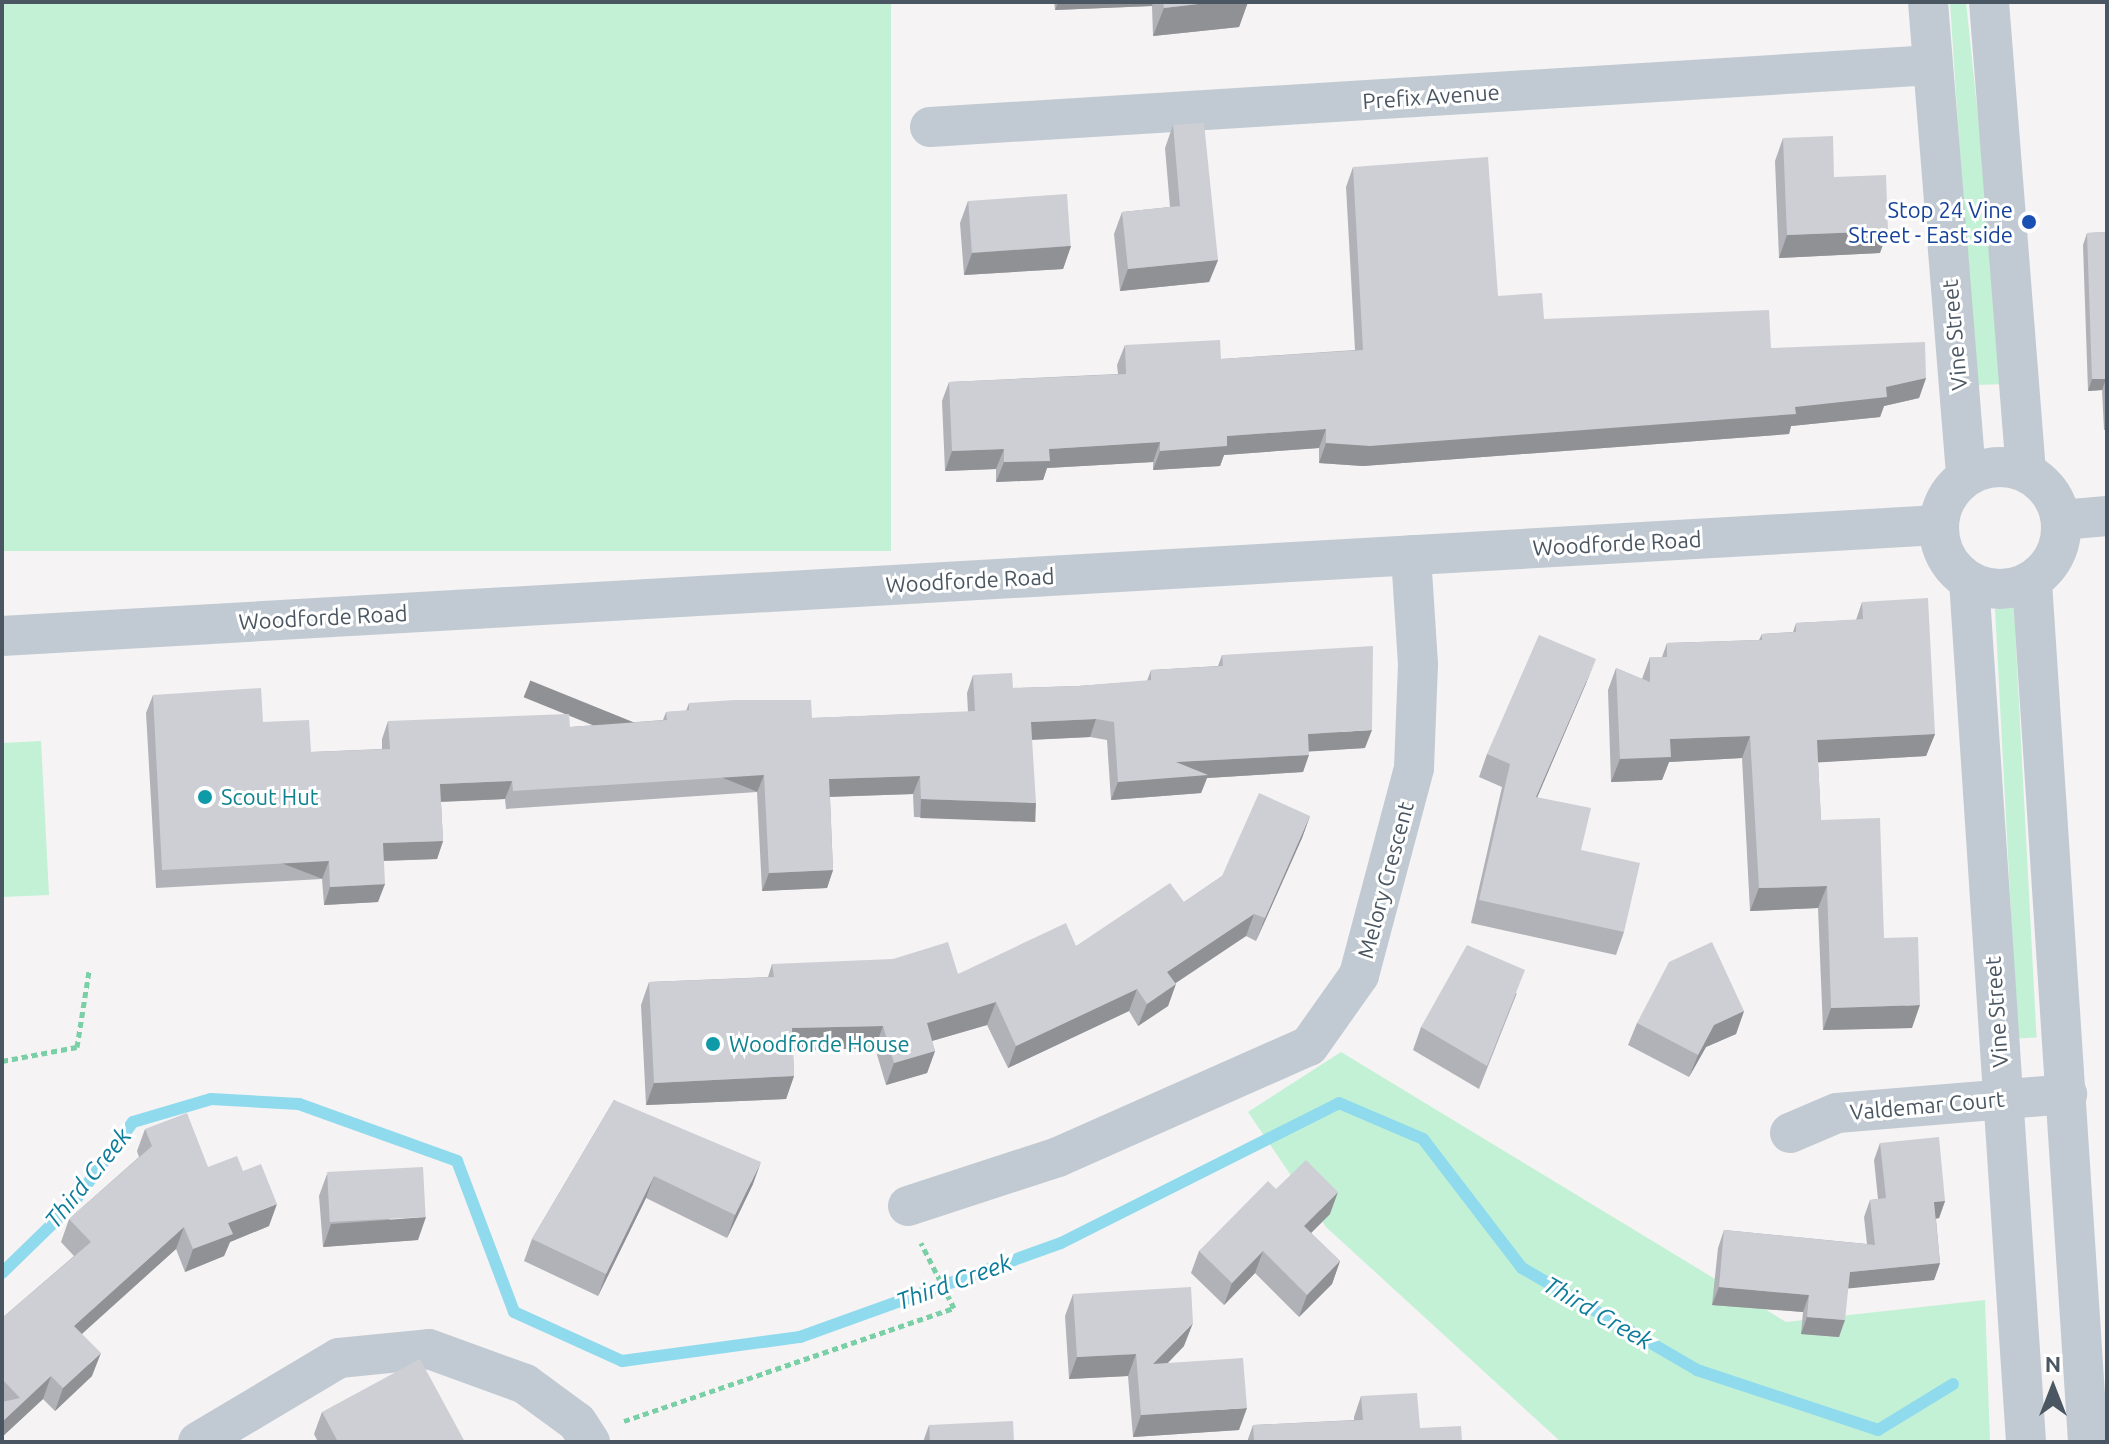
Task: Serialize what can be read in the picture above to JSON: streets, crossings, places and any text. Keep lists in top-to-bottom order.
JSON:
{
  "streets": {
    "street": [
      "Prefix Avenue",
      "Vine Street",
      "Woodforde Road",
      "Melory Crescent",
      "Valdemar Court"
    ]
  },
  "crossings": [
    ["Prefix Avenue", "Vine Street"],
    ["Vine Street", "Woodforde Road"],
    ["Vine Street", "Valdemar Court"],
    ["Woodforde Road", "Melory Crescent"]
  ],
  "water": ["Third Creek"],
  "places": ["Stop 24 Vine Street - East side", "Scout Hut", "Woodforde House"],
  "north": "top"
}
